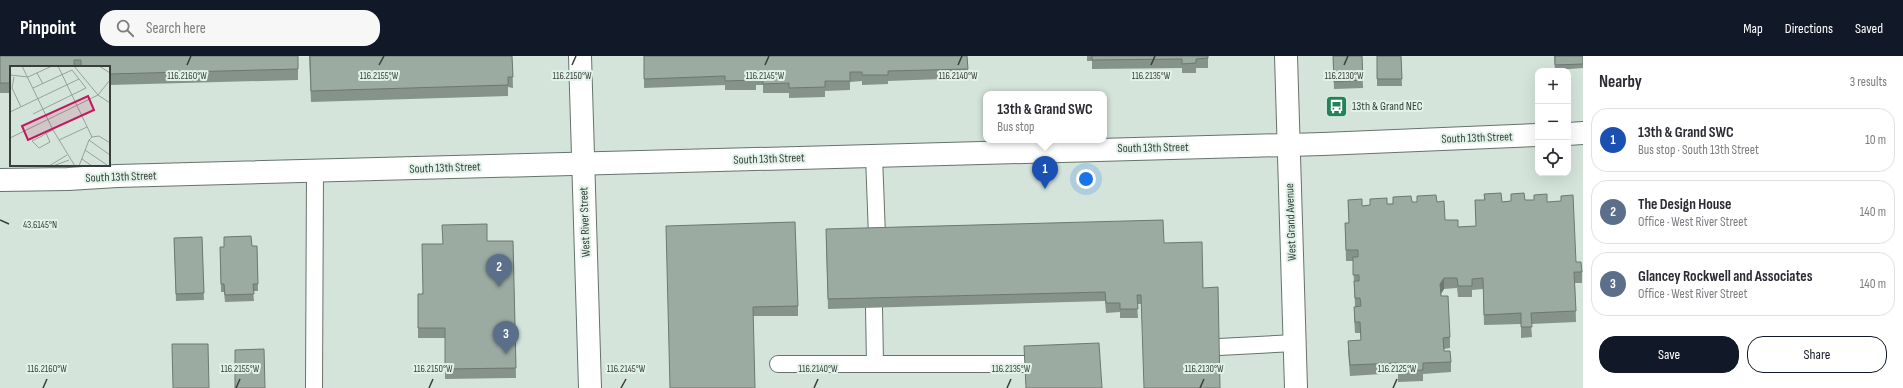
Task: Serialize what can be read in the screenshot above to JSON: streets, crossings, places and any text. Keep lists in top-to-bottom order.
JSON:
{
  "streets": {
    "street": ["South 13th Street", "West River Street", "West Grand Avenue"]
  },
  "crossings": [
    ["South 13th Street", "West River Street"],
    ["South 13th Street", "West Grand Avenue"]
  ],
  "places": {
    "bus stop": ["13th & Grand NEC"]
  },
  "page": {
    "header": "Pinpoint",
    "search": "Search here",
    "nav": ["Map", "Directions", "Saved"],
    "heading": ["Nearby", "3 results"],
    "map_buttons": ["+", "−"],
    "popup": ["13th & Grand SWC", "Bus stop"],
    "list": [
      {
        "mark": "1",
        "name": "13th & Grand SWC",
        "note": "Bus stop · South 13th Street",
        "value": "10 m"
      },
      {
        "mark": "2",
        "name": "The Design House",
        "note": "Office · West River Street",
        "value": "140 m"
      },
      {
        "mark": "3",
        "name": "Glancey Rockwell and Associates",
        "note": "Office · West River Street",
        "value": "140 m"
      }
    ],
    "pins": ["1", "2", "3"],
    "buttons": ["Save", "Share"]
  },
  "coordinates": [
    "116.2160°W",
    "116.2155°W",
    "116.2150°W",
    "116.2145°W",
    "116.2140°W",
    "116.2130°W",
    "116.2135°W",
    "43.6145°N",
    "116.2125°W"
  ]
}
